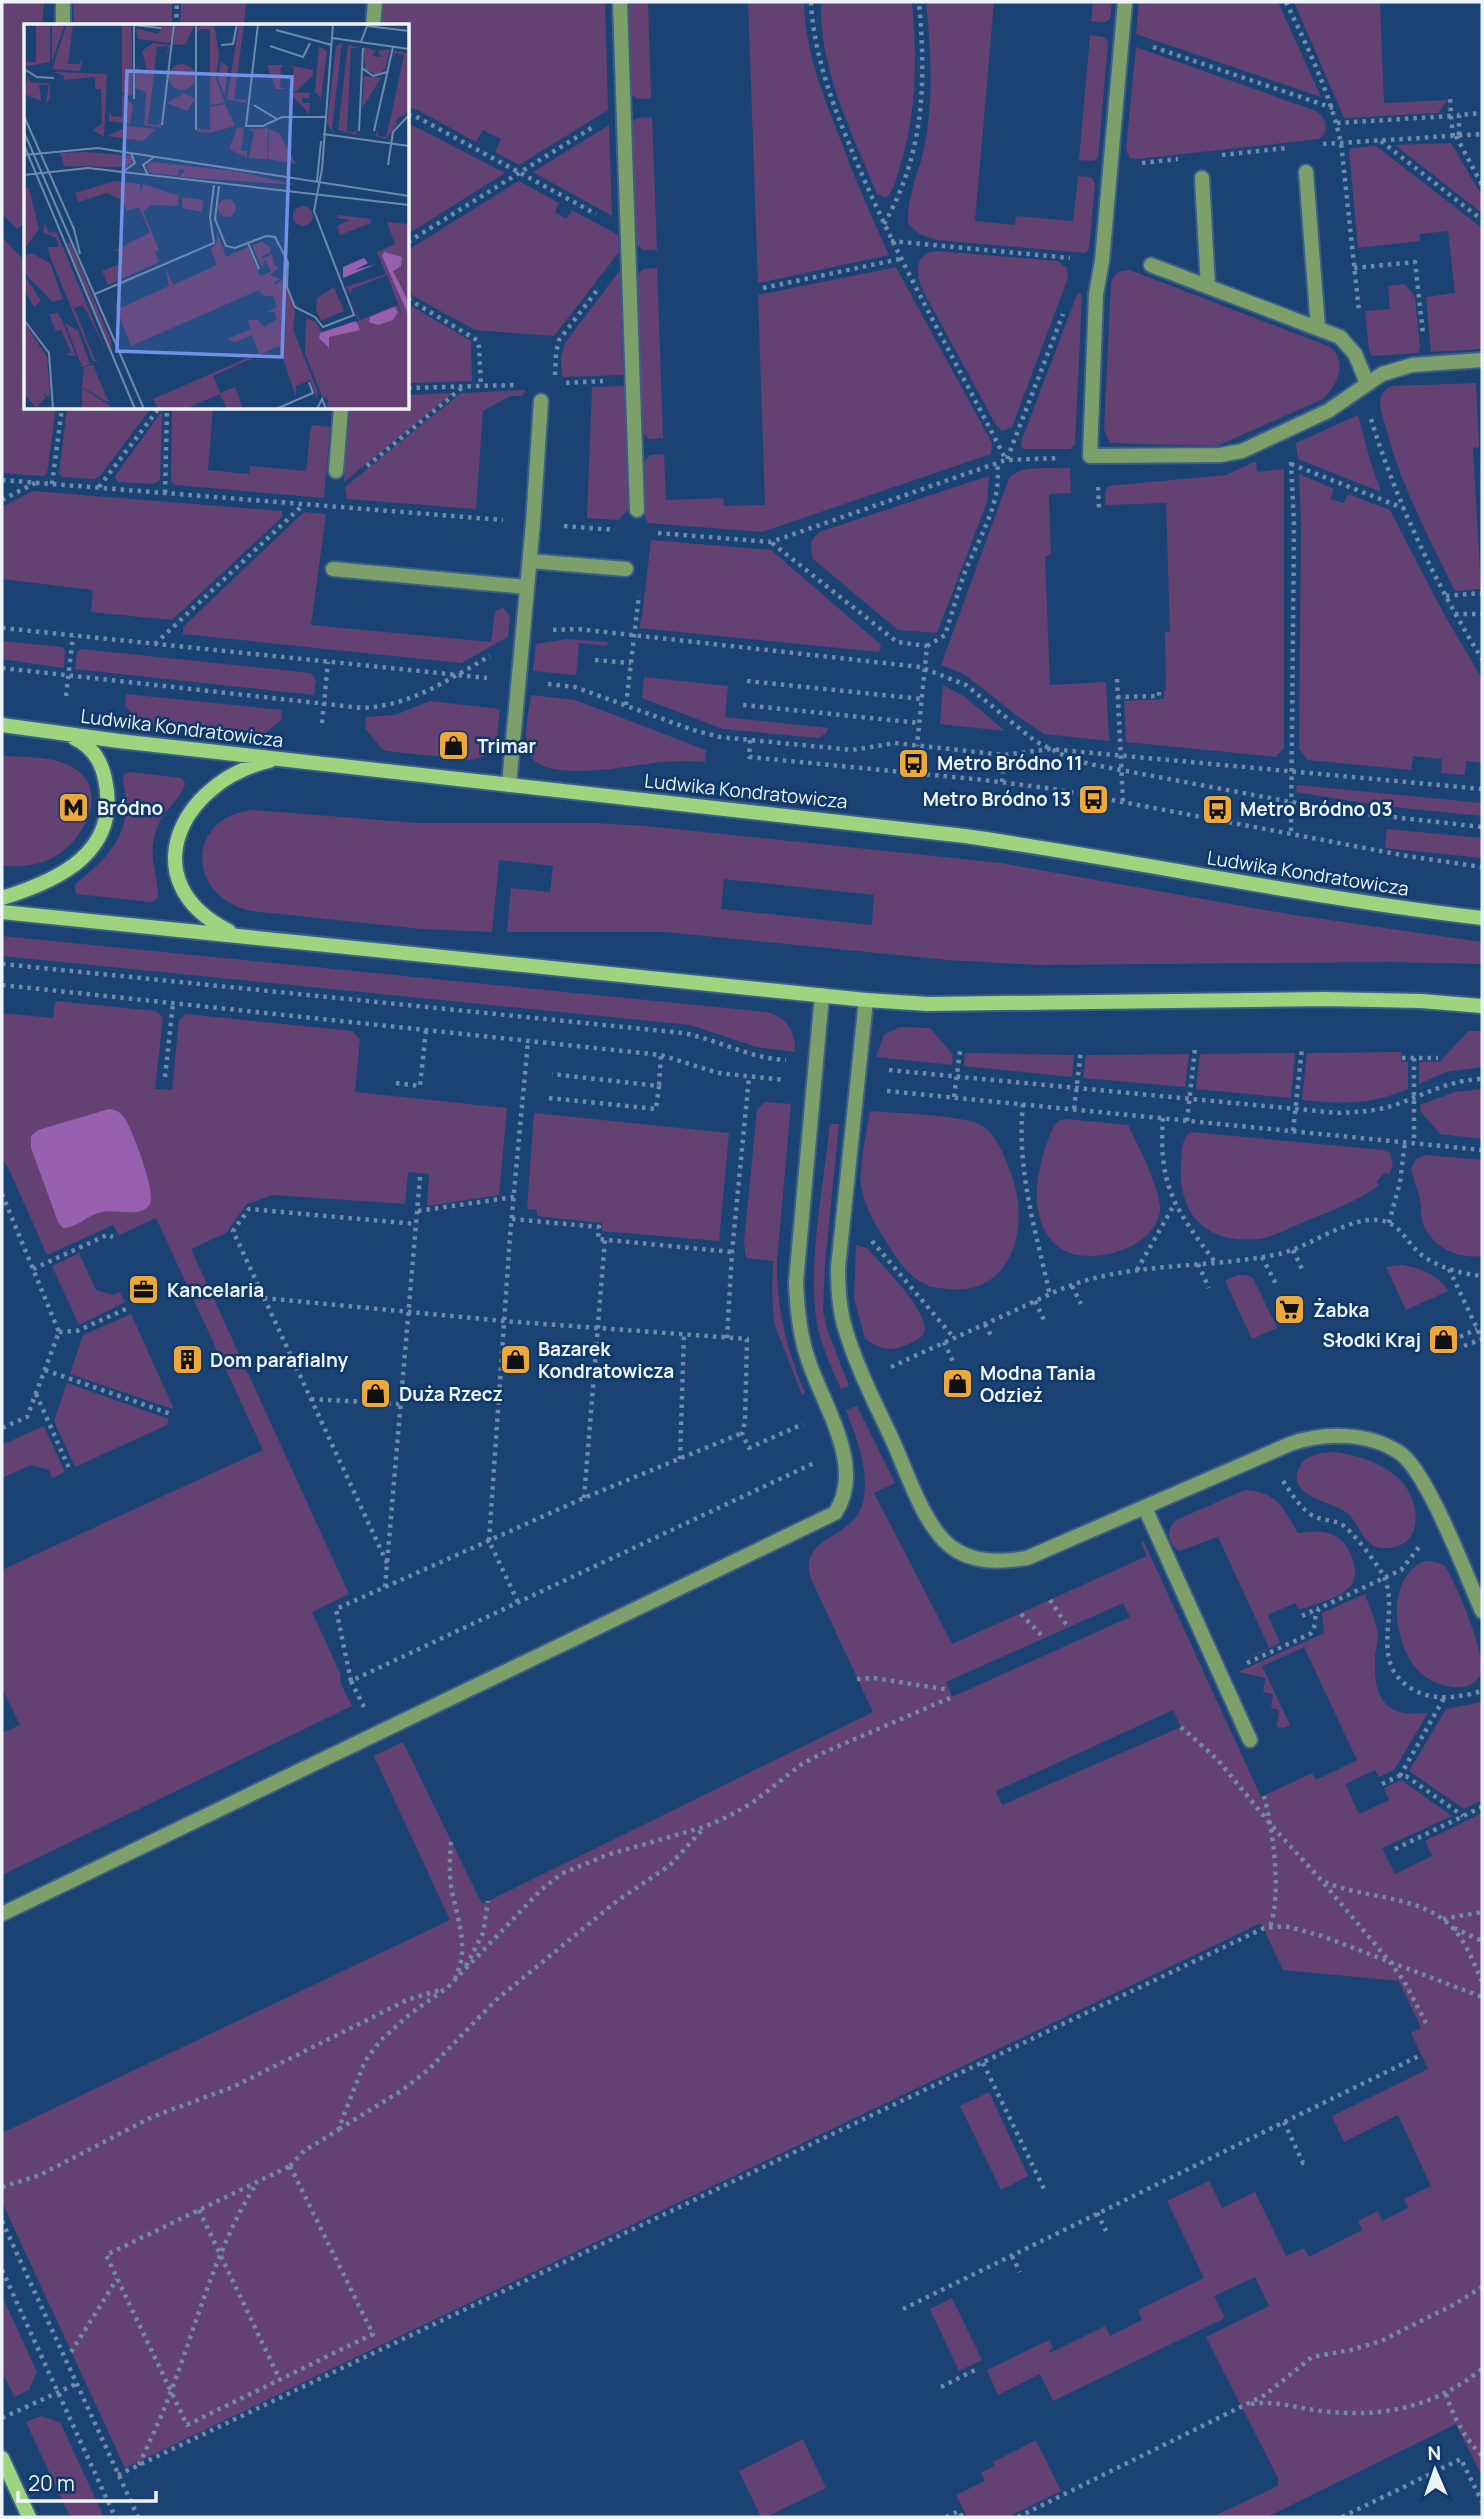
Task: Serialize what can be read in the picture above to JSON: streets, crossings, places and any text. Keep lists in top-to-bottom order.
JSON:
{
  "streets": {
    "main road": ["Ludwika Kondratowicza"]
  },
  "places": {
    "shop": [
      "Trimar",
      "Słodki Kraj",
      "Bazarek Kondratowicza",
      "Modna Tania Odzież",
      "Duża Rzecz"
    ],
    "bus stop": ["Metro Bródno 11", "Metro Bródno 13", "Metro Bródno 03"],
    "metro station": ["Bródno"],
    "office": ["Kancelaria"],
    "supermarket": ["Żabka"],
    "building": ["Dom parafialny"]
  },
  "scale_bar": "20 m",
  "north": "top"
}
